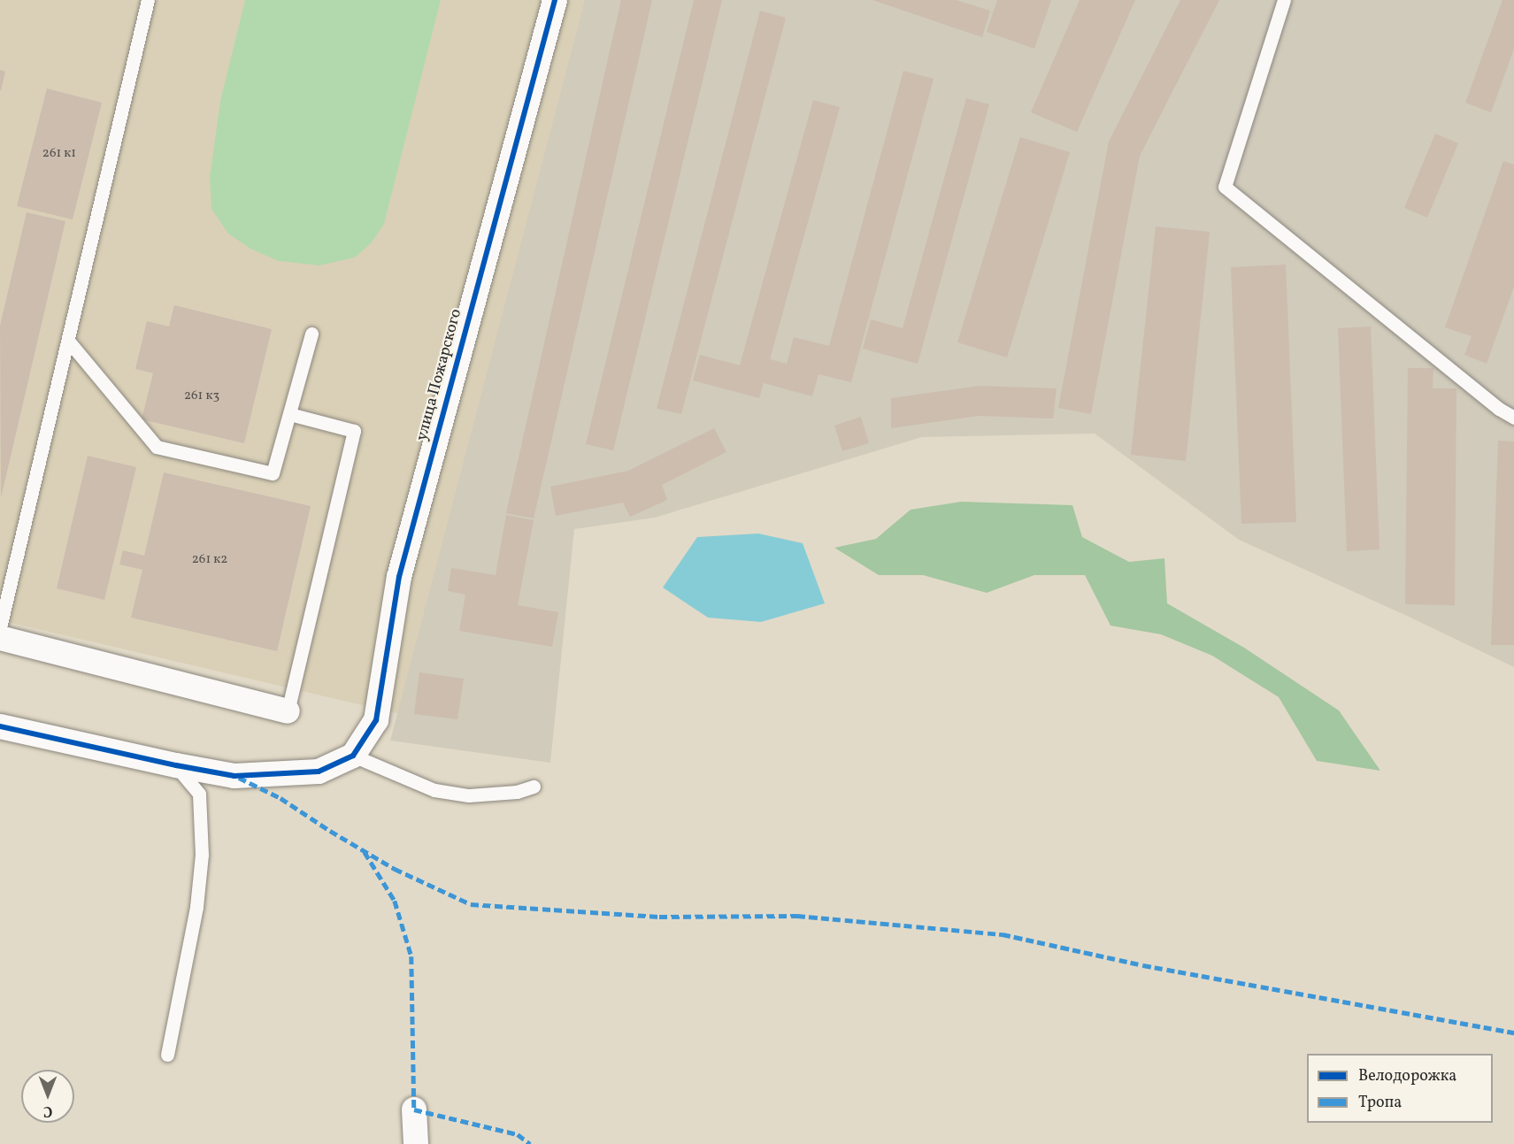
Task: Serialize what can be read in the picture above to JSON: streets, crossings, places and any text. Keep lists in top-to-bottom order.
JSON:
{
  "streets": {
    "street": ["улица Пожарского"]
  },
  "house_numbers": ["261 к1", "261 к3", "261 к2"],
  "legend": ["Велодорожка", "Тропа"],
  "north": "bottom"
}
